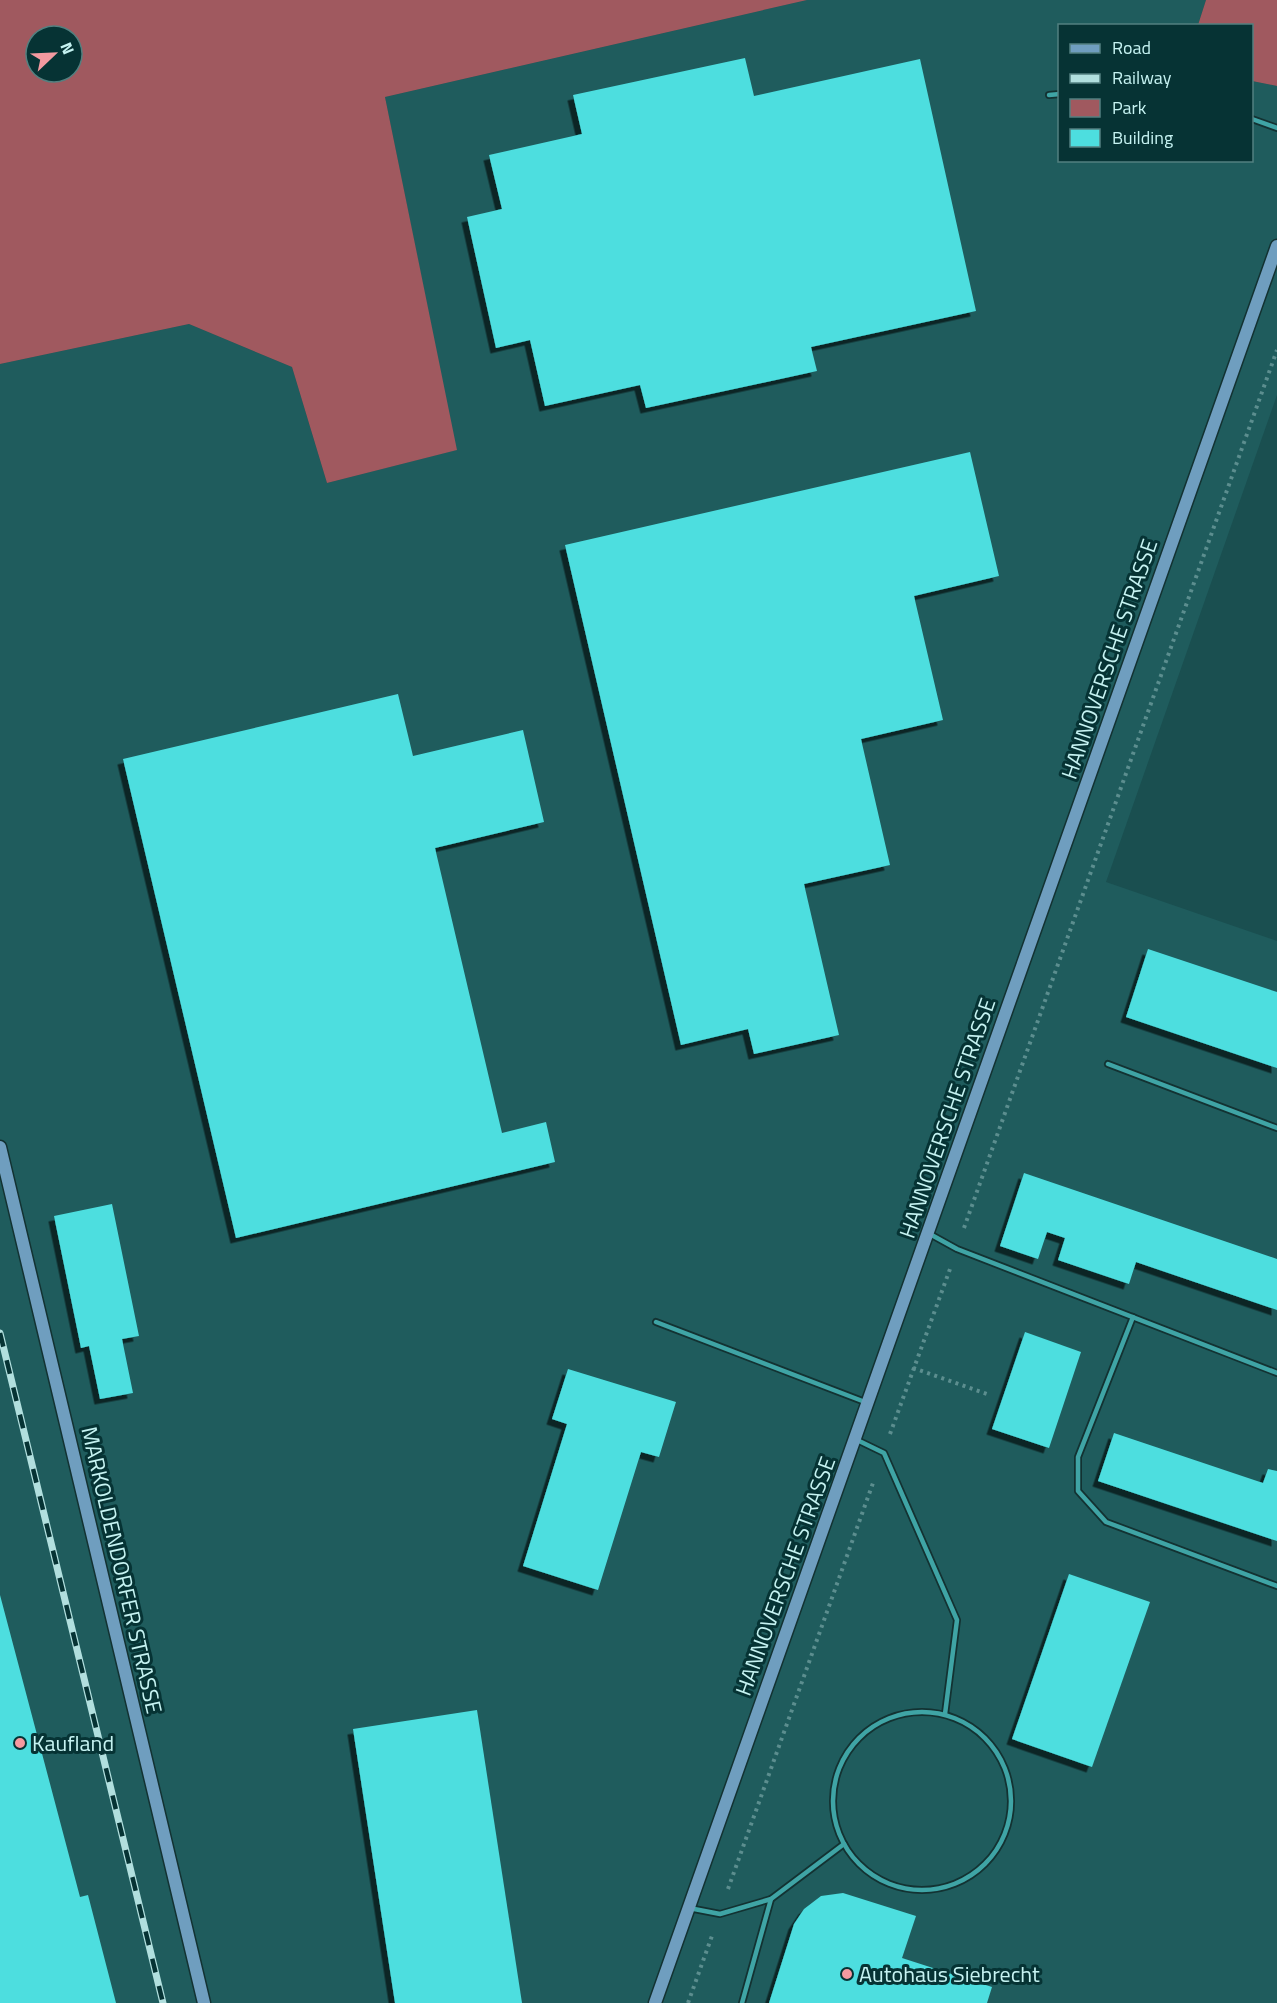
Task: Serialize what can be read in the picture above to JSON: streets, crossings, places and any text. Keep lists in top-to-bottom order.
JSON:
{
  "streets": {
    "main road": ["HANNOVERSCHE STRASSE", "MARKOLDENDORFER STRASSE"]
  },
  "places": ["Kaufland", "Autohaus Siebrecht"],
  "legend": [
    "Road",
    "Railway",
    "Park",
    "Building"
  ],
  "north": "top right"
}
